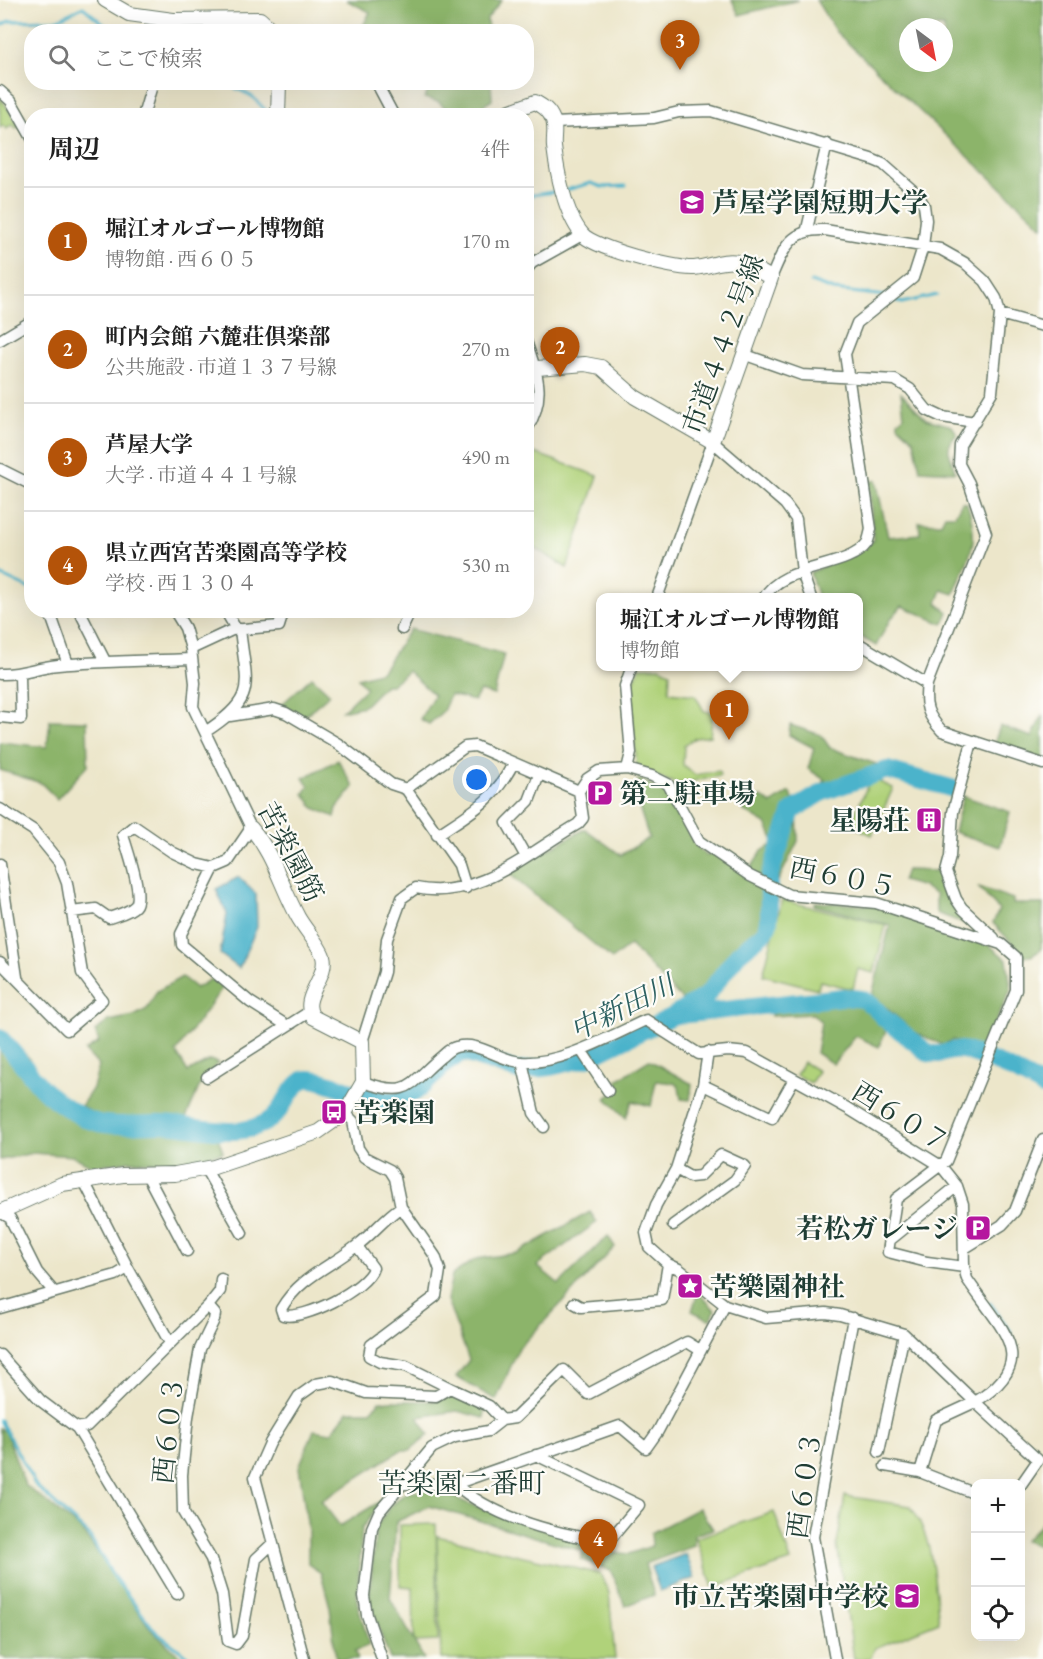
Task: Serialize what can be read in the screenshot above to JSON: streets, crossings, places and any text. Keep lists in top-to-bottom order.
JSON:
{
  "streets": {
    "street": [
      "市道４４２号線",
      "苦楽園筋",
      "西６０５",
      "西６０７",
      "西６０３"
    ]
  },
  "districts": ["苦楽園二番町"],
  "water": ["中新田川"],
  "places": {
    "school or university": ["芦屋学園短期大学", "市立苦楽園中学校"],
    "parking": ["第二駐車場", "若松ガレージ"],
    "building": ["星陽荘"],
    "bus stop": ["苦楽園"],
    "place": ["苦樂園神社"]
  },
  "north": "bottom right",
  "page": {
    "pins": [
      "3",
      "2",
      "1",
      "4"
    ],
    "search": "ここで検索",
    "heading": ["周辺", "4件"],
    "list": [
      {
        "mark": "1",
        "name": "堀江オルゴール博物館",
        "note": "博物館 · 西６０５",
        "value": "170 m"
      },
      {
        "mark": "2",
        "name": "町内会館 六麓荘倶楽部",
        "note": "公共施設 · 市道１３７号線",
        "value": "270 m"
      },
      {
        "mark": "3",
        "name": "芦屋大学",
        "note": "大学 · 市道４４１号線",
        "value": "490 m"
      },
      {
        "mark": "4",
        "name": "県立西宮苦楽園高等学校",
        "note": "学校 · 西１３０４",
        "value": "530 m"
      }
    ],
    "popup": ["堀江オルゴール博物館", "博物館"],
    "map_buttons": ["+", "−"]
  }
}
